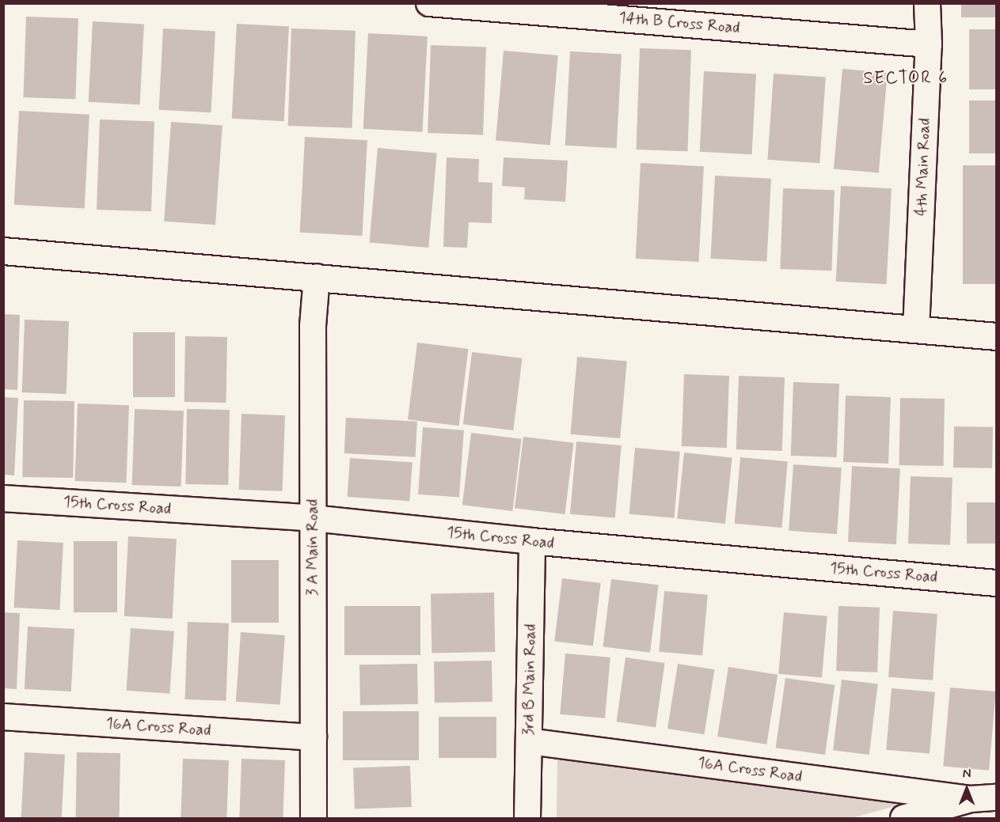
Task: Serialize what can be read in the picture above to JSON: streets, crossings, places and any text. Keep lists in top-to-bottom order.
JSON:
{
  "streets": {
    "street": [
      "14th B Cross Road",
      "4th Main Road",
      "15th Cross Road",
      "3 A Main Road",
      "3rd B Main Road",
      "16A Cross Road"
    ]
  },
  "crossings": [
    ["14th B Cross Road", "4th Main Road"],
    ["15th Cross Road", "3 A Main Road"],
    ["15th Cross Road", "3rd B Main Road"],
    ["3 A Main Road", "16A Cross Road"],
    ["3rd B Main Road", "16A Cross Road"]
  ],
  "districts": ["SECTOR 6"],
  "north": "top"
}
